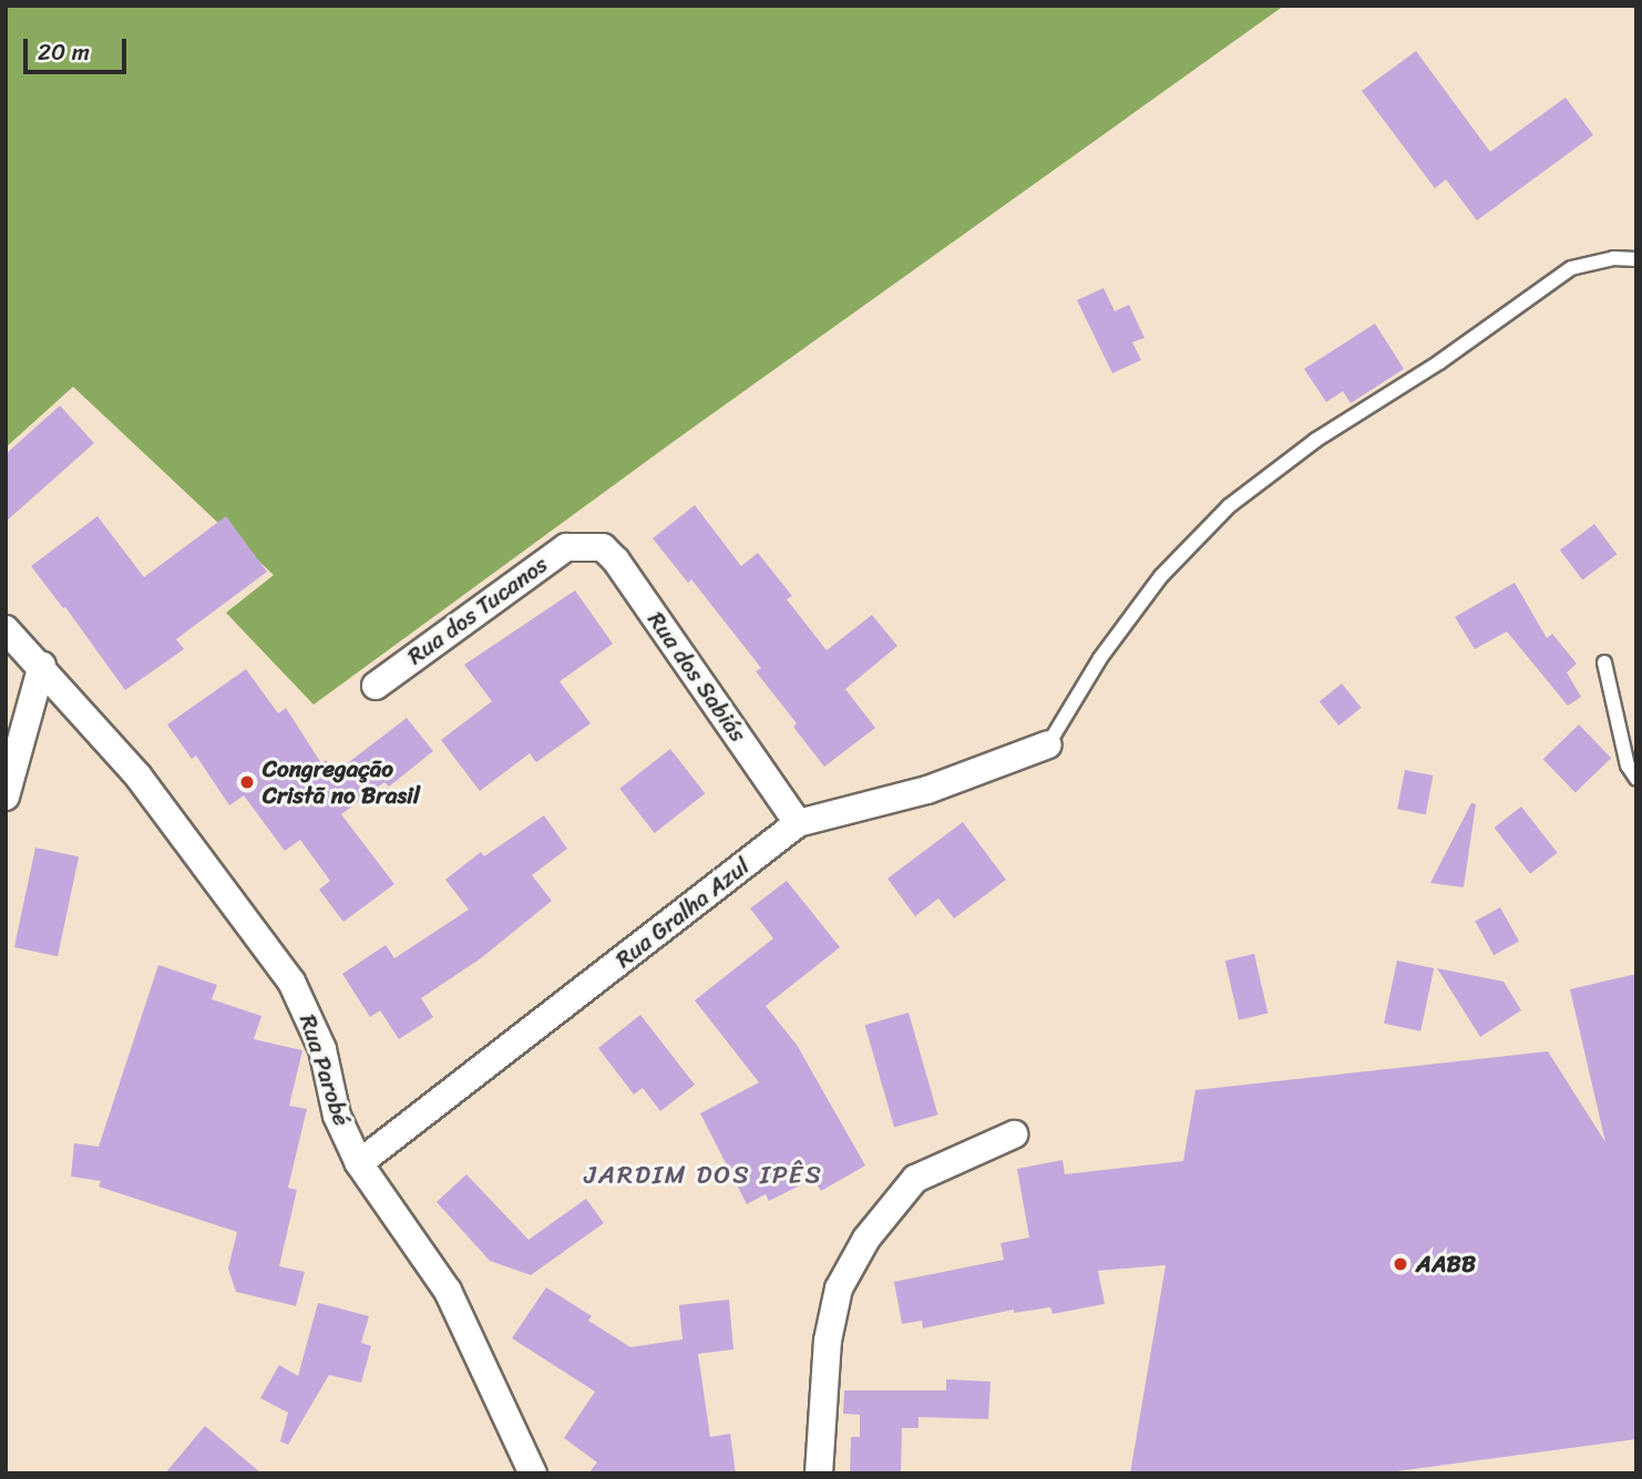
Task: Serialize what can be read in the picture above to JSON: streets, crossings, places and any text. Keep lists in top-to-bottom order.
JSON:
{
  "streets": {
    "street": [
      "Rua dos Tucanos",
      "Rua dos Sabiás",
      "Rua Gralha Azul",
      "Rua Parobé"
    ]
  },
  "crossings": [
    ["Rua dos Tucanos", "Rua dos Sabiás"],
    ["Rua dos Sabiás", "Rua Gralha Azul"],
    ["Rua Gralha Azul", "Rua Parobé"]
  ],
  "districts": ["JARDIM DOS IPÊS"],
  "places": ["Congregação Cristã no Brasil", "AABB"],
  "scale_bar": "20 m"
}
